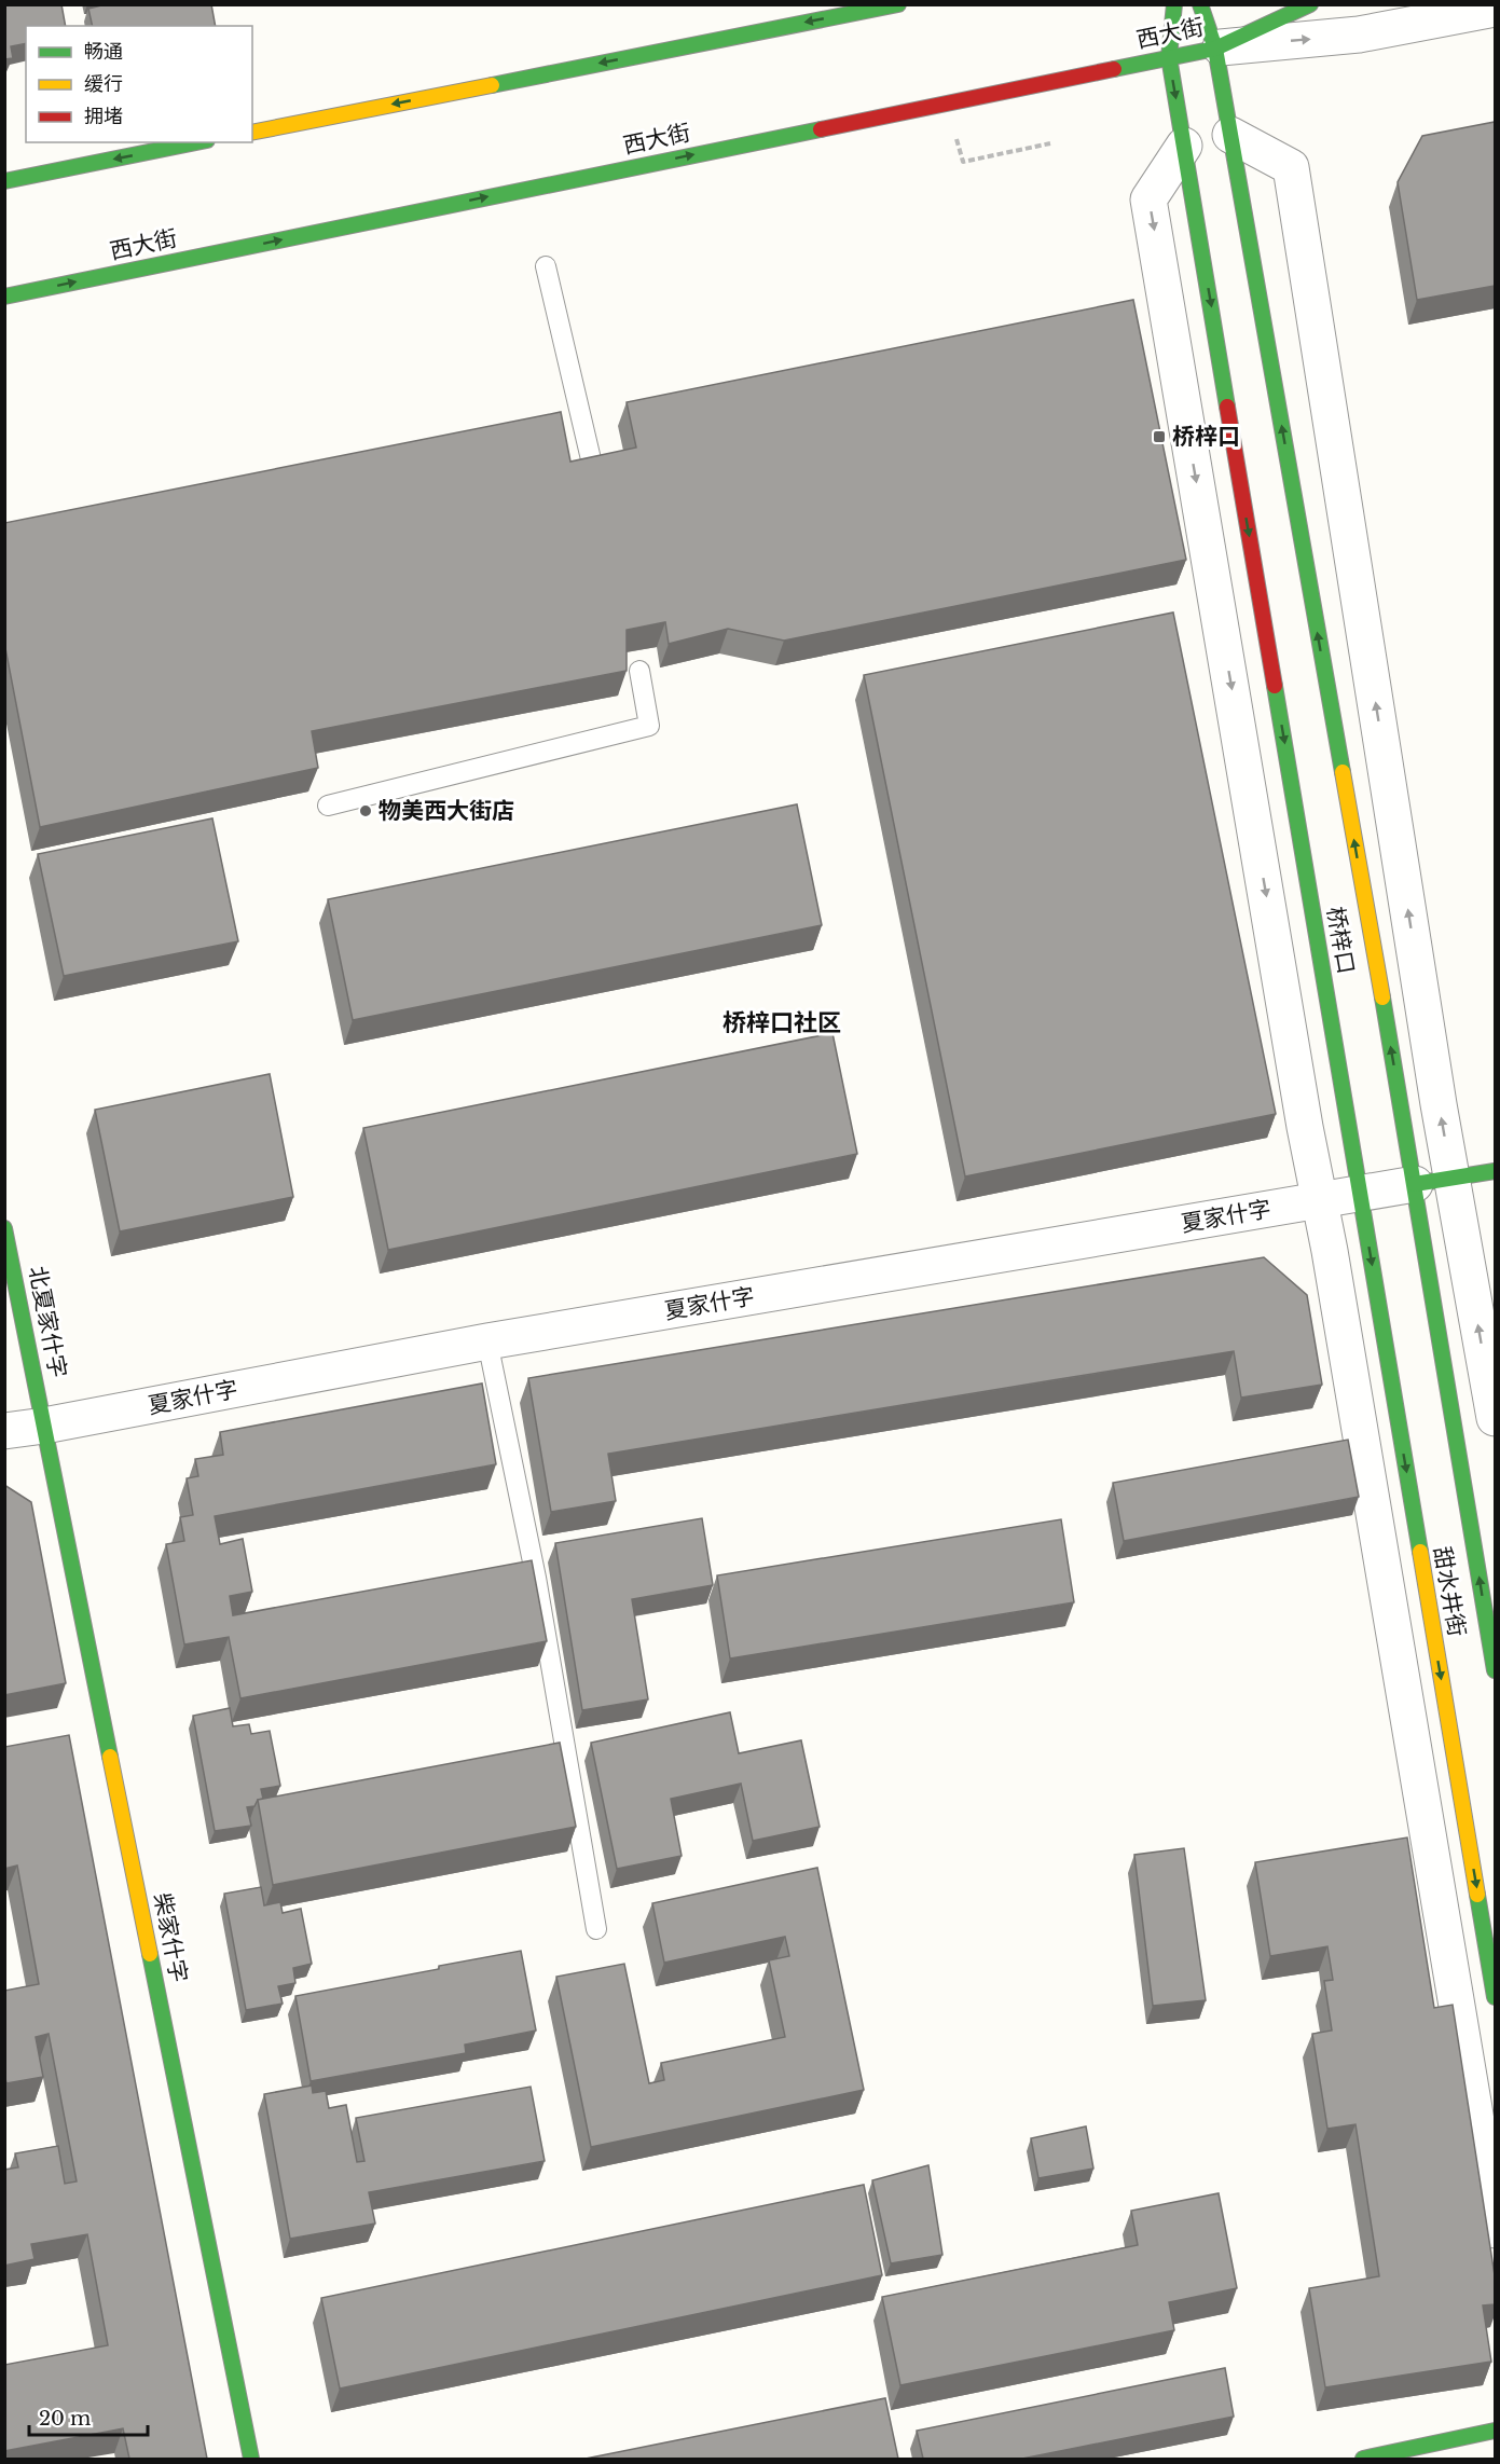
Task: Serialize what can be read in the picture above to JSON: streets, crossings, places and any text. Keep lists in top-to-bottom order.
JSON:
{
  "streets": {
    "main road": [
      "西大街",
      "桥梓口",
      "北夏家什字",
      "甜水井街",
      "柴家什字"
    ],
    "street": ["夏家什字"]
  },
  "crossings": [
    ["西大街", "桥梓口"],
    ["桥梓口", "夏家什字"],
    ["桥梓口", "甜水井街"],
    ["夏家什字", "北夏家什字"],
    ["夏家什字", "甜水井街"],
    ["夏家什字", "柴家什字"],
    ["北夏家什字", "柴家什字"]
  ],
  "districts": ["桥梓口社区"],
  "places": {
    "transit": ["桥梓口"],
    "other": ["物美西大街店"]
  },
  "legend": ["畅通", "缓行", "拥堵"],
  "scale_bar": "20 m"
}
